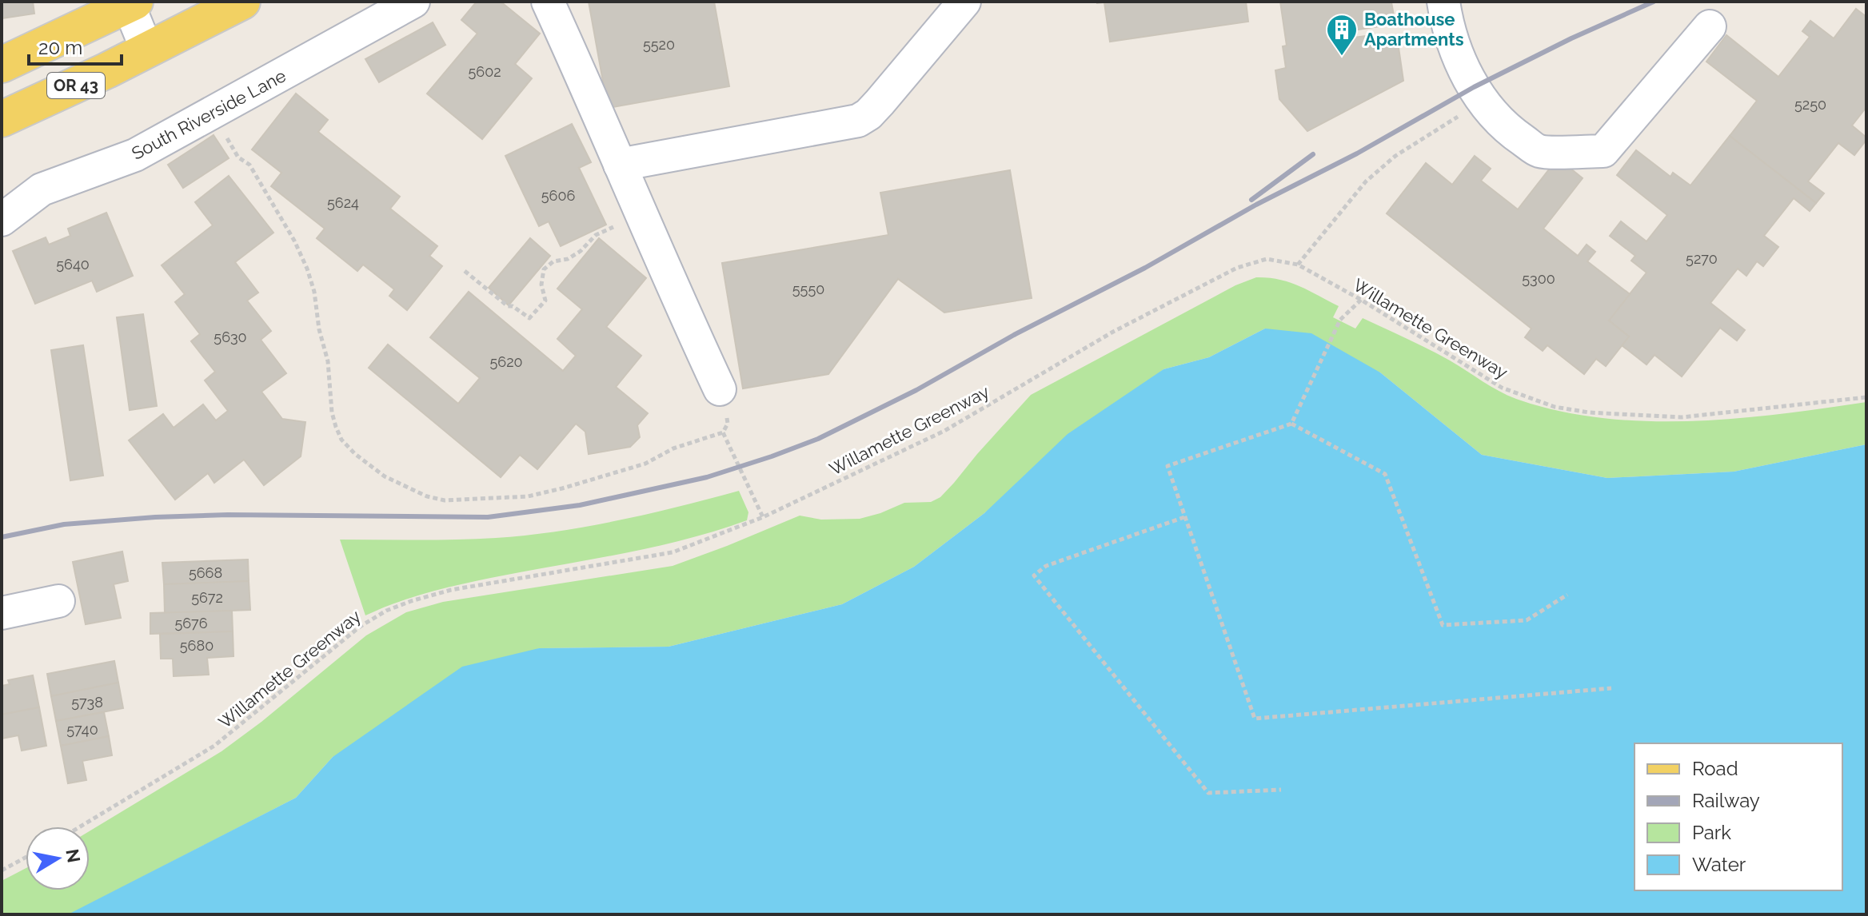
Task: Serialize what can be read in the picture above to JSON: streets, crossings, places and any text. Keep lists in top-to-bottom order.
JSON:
{
  "streets": {
    "main road": ["OR 43"],
    "street": ["South Riverside Lane"],
    "path": ["Willamette Greenway"]
  },
  "places": {
    "building": ["Boathouse Apartments"]
  },
  "house_numbers": [
    "5520",
    "5602",
    "5250",
    "5606",
    "5624",
    "5270",
    "5640",
    "5300",
    "5550",
    "5630",
    "5620",
    "5668",
    "5672",
    "5676",
    "5680",
    "5738",
    "5740"
  ],
  "legend": [
    "Road",
    "Railway",
    "Park",
    "Water"
  ],
  "scale_bar": "20 m",
  "north": "right"
}
